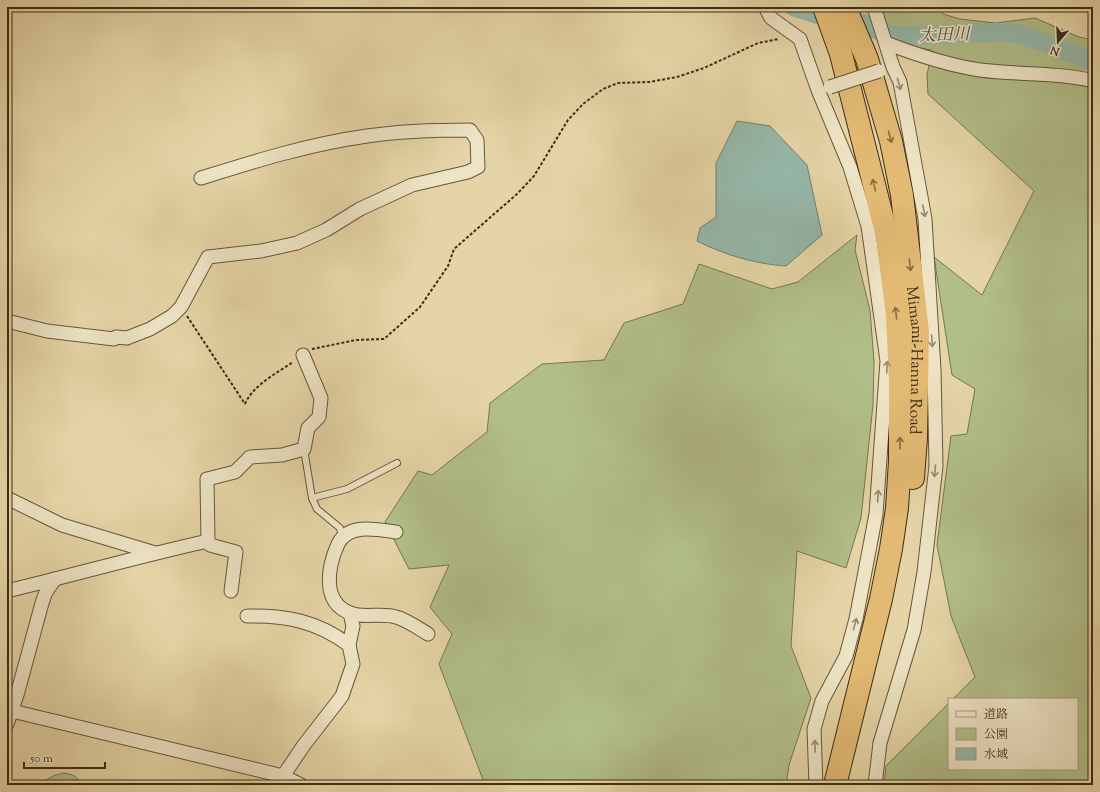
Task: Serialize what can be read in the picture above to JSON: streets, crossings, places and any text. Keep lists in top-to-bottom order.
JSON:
{
  "streets": {
    "highway": ["Mimami-Hanna Road"]
  },
  "water": ["太田川"],
  "legend": ["道路", "公園", "水域"],
  "scale_bar": "50 m",
  "north": "bottom"
}
